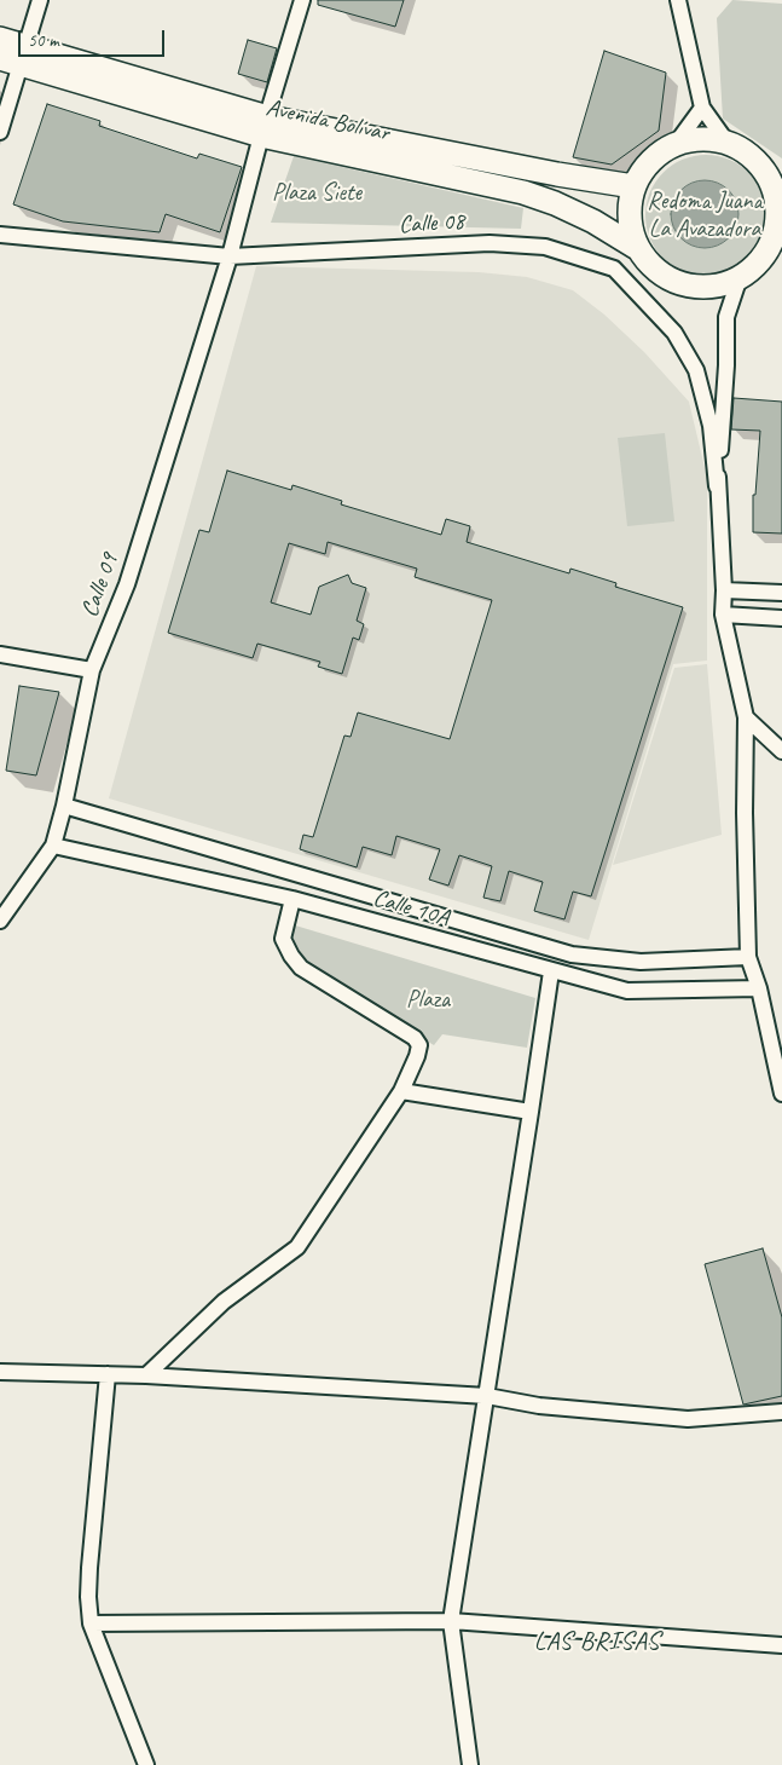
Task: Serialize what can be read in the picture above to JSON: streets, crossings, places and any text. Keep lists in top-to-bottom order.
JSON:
{
  "streets": {
    "street": [
      "Avenida Bolívar",
      "Calle 08",
      "Calle 09",
      "Calle 10A"
    ]
  },
  "crossings": [
    ["Avenida Bolívar", "Calle 09"],
    ["Calle 08", "Calle 09"],
    ["Calle 09", "Calle 10A"]
  ],
  "districts": ["LAS BRISAS"],
  "parks": ["Plaza Siete", "Redoma Juana La Avazadora", "Plaza"],
  "scale_bar": "50 m"
}
